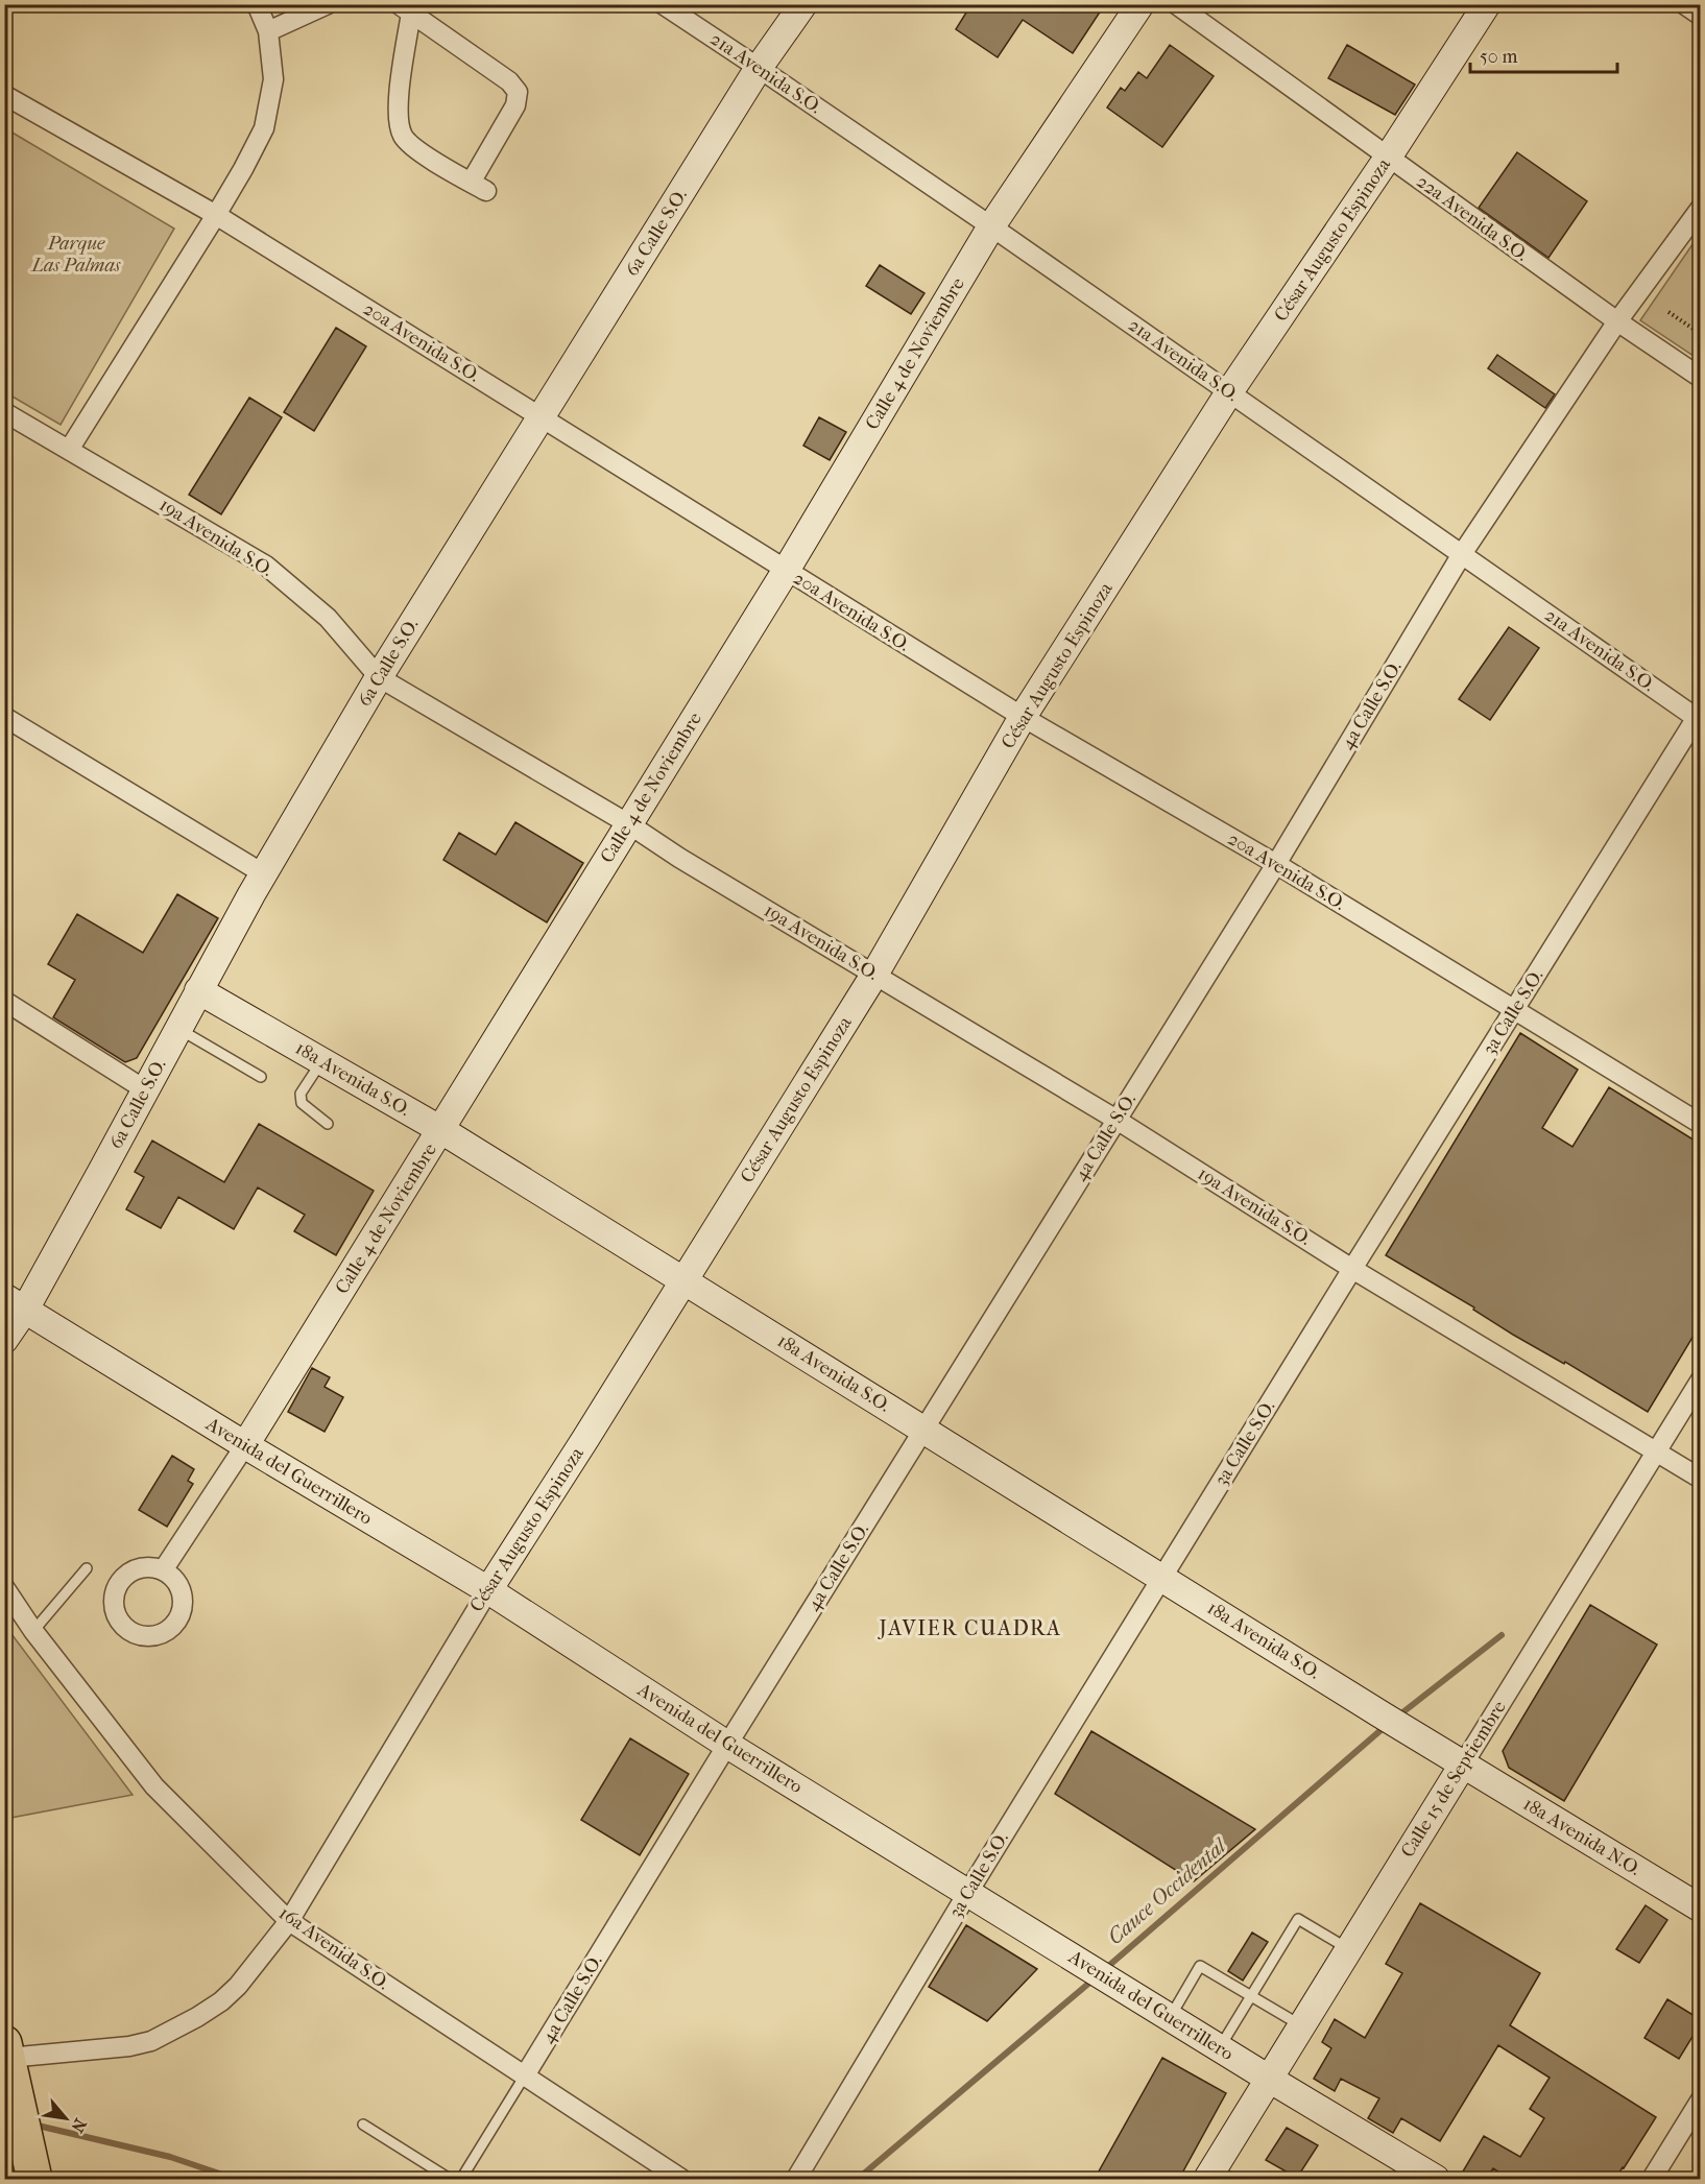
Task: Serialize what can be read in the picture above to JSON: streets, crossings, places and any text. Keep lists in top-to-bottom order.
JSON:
{
  "streets": {
    "street": [
      "21a Avenida S.O.",
      "22a Avenida S.O.",
      "6a Calle S.O.",
      "César Augusto Espinoza",
      "20a Avenida S.O.",
      "Calle 4 de Noviembre",
      "19a Avenida S.O.",
      "4a Calle S.O.",
      "3a Calle S.O.",
      "18a Avenida S.O.",
      "Avenida del Guerrillero",
      "Calle 15 de Septiembre",
      "18a Avenida N.O.",
      "16a Avenida S.O."
    ]
  },
  "crossings": [
    ["21a Avenida S.O.", "6a Calle S.O."],
    ["21a Avenida S.O.", "César Augusto Espinoza"],
    ["21a Avenida S.O.", "Calle 4 de Noviembre"],
    ["21a Avenida S.O.", "4a Calle S.O."],
    ["21a Avenida S.O.", "3a Calle S.O."],
    ["22a Avenida S.O.", "César Augusto Espinoza"],
    ["22a Avenida S.O.", "4a Calle S.O."],
    ["6a Calle S.O.", "20a Avenida S.O."],
    ["6a Calle S.O.", "19a Avenida S.O."],
    ["6a Calle S.O.", "18a Avenida S.O."],
    ["6a Calle S.O.", "Avenida del Guerrillero"],
    ["César Augusto Espinoza", "20a Avenida S.O."],
    ["César Augusto Espinoza", "19a Avenida S.O."],
    ["César Augusto Espinoza", "18a Avenida S.O."],
    ["César Augusto Espinoza", "Avenida del Guerrillero"],
    ["César Augusto Espinoza", "16a Avenida S.O."],
    ["20a Avenida S.O.", "Calle 4 de Noviembre"],
    ["20a Avenida S.O.", "4a Calle S.O."],
    ["20a Avenida S.O.", "3a Calle S.O."],
    ["Calle 4 de Noviembre", "19a Avenida S.O."],
    ["Calle 4 de Noviembre", "18a Avenida S.O."],
    ["Calle 4 de Noviembre", "Avenida del Guerrillero"],
    ["19a Avenida S.O.", "4a Calle S.O."],
    ["19a Avenida S.O.", "3a Calle S.O."],
    ["19a Avenida S.O.", "Calle 15 de Septiembre"],
    ["4a Calle S.O.", "18a Avenida S.O."],
    ["4a Calle S.O.", "Avenida del Guerrillero"],
    ["4a Calle S.O.", "16a Avenida S.O."],
    ["3a Calle S.O.", "18a Avenida S.O."],
    ["3a Calle S.O.", "Avenida del Guerrillero"],
    ["18a Avenida S.O.", "Calle 15 de Septiembre"],
    ["18a Avenida S.O.", "18a Avenida N.O."],
    ["Avenida del Guerrillero", "Calle 15 de Septiembre"],
    ["Calle 15 de Septiembre", "18a Avenida N.O."]
  ],
  "districts": ["JAVIER CUADRA"],
  "water": ["Cauce Occidental"],
  "parks": ["Parque Las Palmas"],
  "scale_bar": "50 m",
  "north": "bottom right"
}
